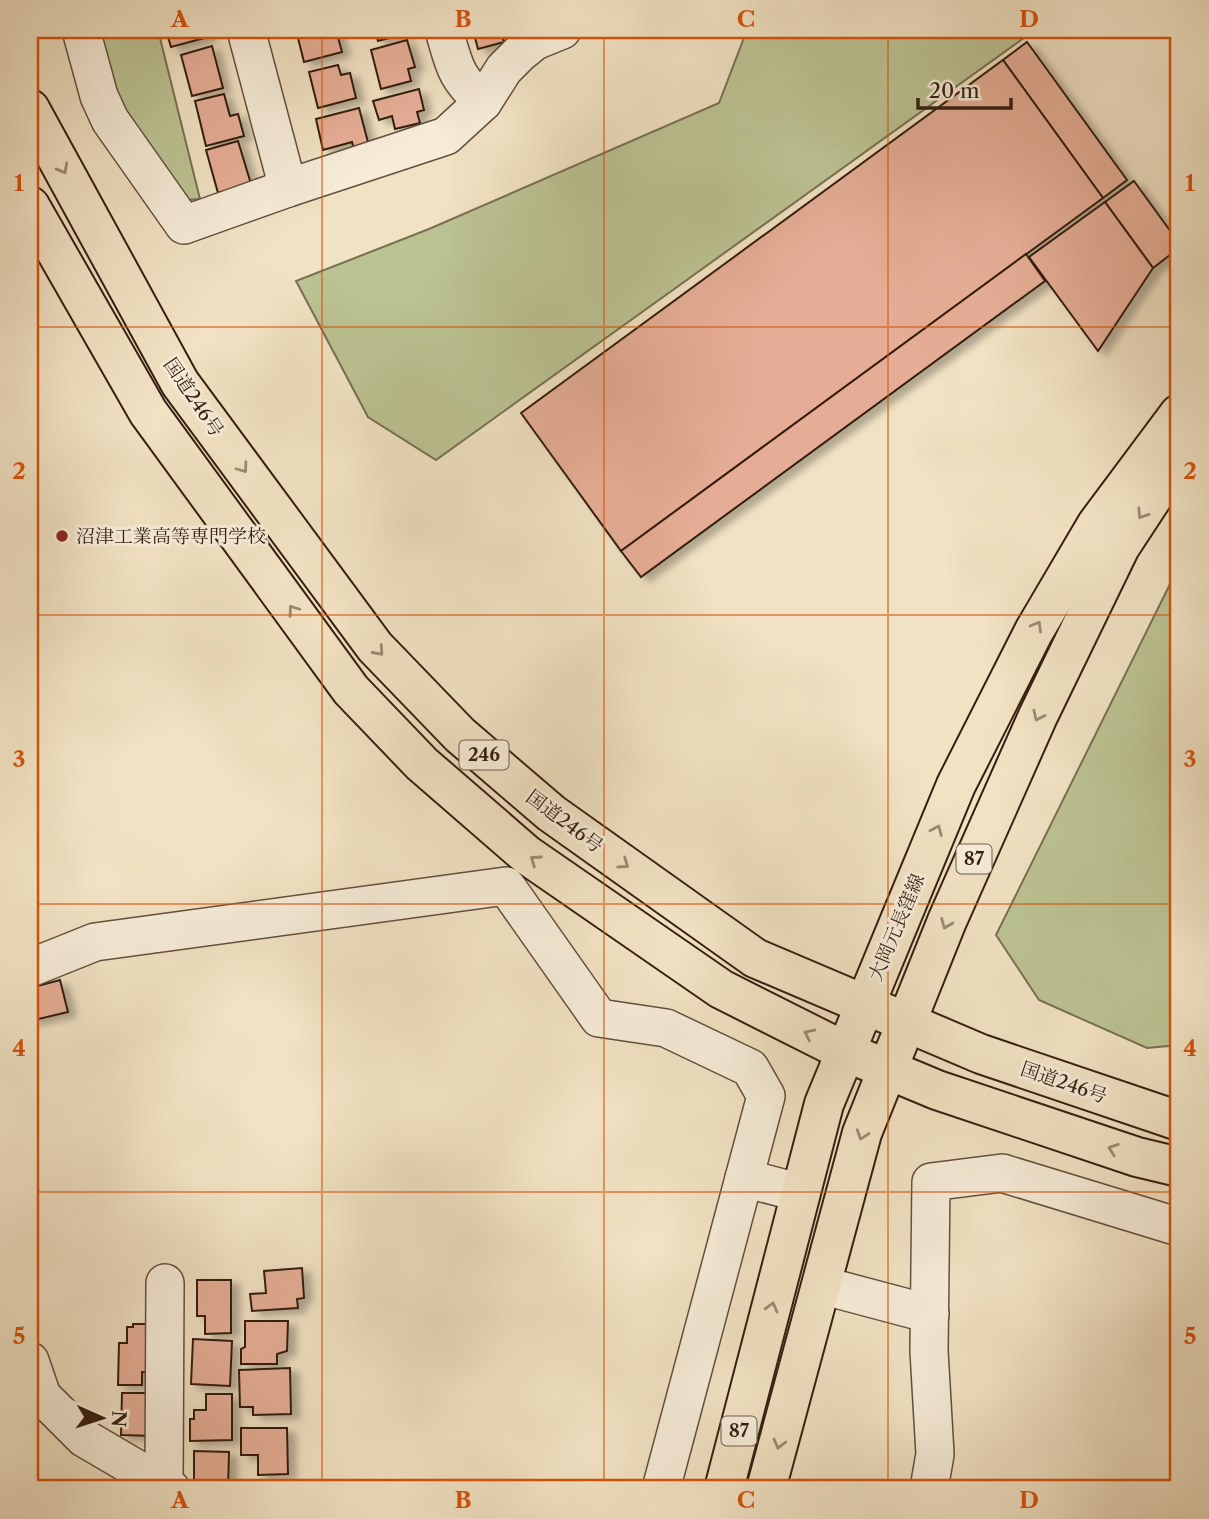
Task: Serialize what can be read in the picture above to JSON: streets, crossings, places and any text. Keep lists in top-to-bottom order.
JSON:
{
  "streets": {
    "main road": [
      "国道246号",
      "246",
      "87",
      "大岡元長窪線"
    ]
  },
  "crossings": [
    ["国道246号", "87"],
    ["国道246号", "大岡元長窪線"],
    ["246", "87"],
    ["246", "大岡元長窪線"]
  ],
  "places": ["沼津工業高等専門学校"],
  "scale_bar": "20 m",
  "north": "right",
  "grid": {
    "columns": [
      "A",
      "B",
      "C",
      "D"
    ],
    "rows": [
      "1",
      "2",
      "3",
      "4",
      "5"
    ]
  }
}
